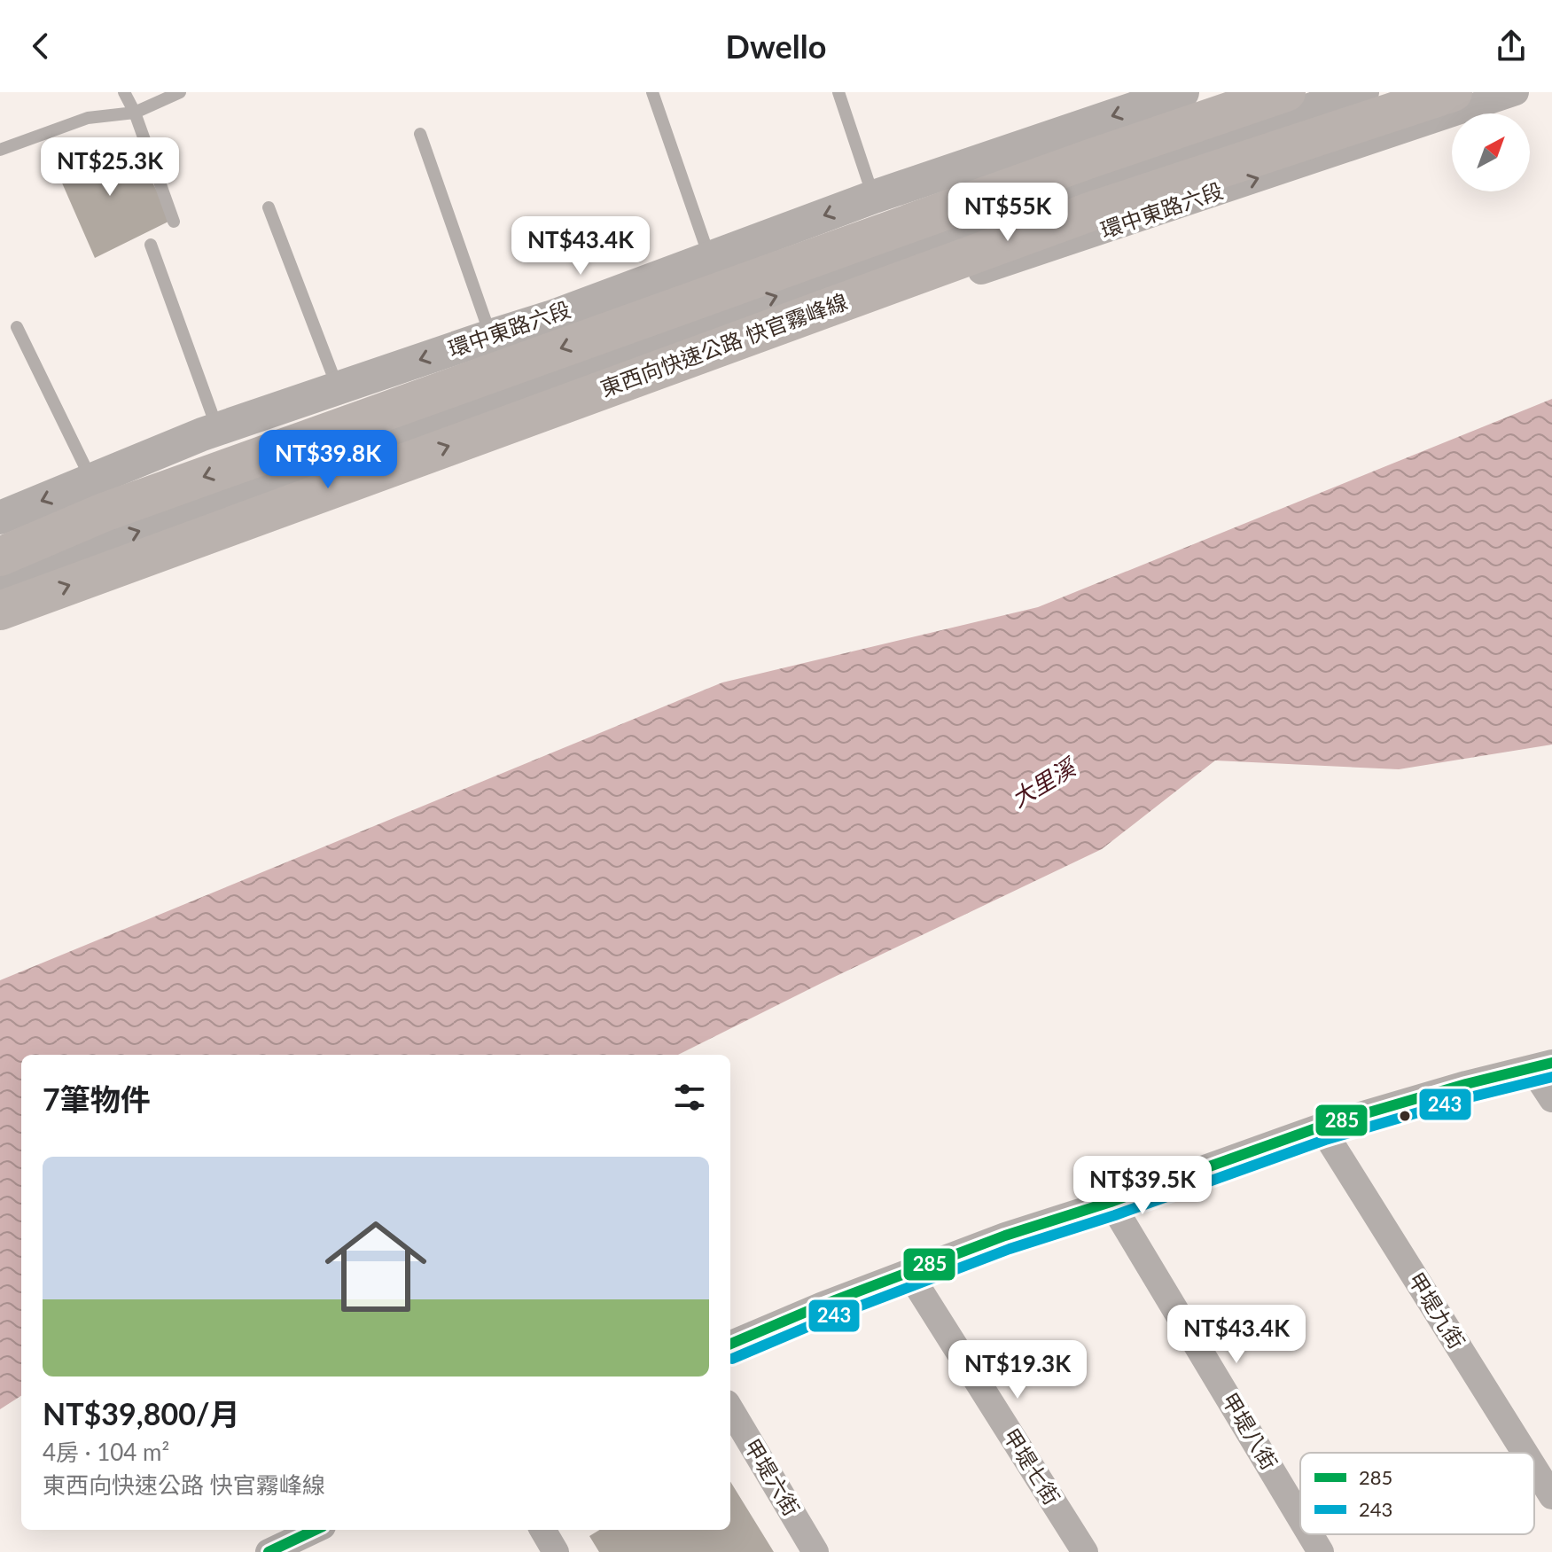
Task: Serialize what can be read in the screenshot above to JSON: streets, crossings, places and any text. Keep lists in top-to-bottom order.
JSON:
{
  "streets": {
    "highway": ["東西向快速公路 快官霧峰線"],
    "street": [
      "環中東路六段",
      "甲堤九街",
      "甲堤八街",
      "甲堤七街",
      "甲堤六街"
    ]
  },
  "water": ["大里溪"],
  "lines": ["transit line 285", "transit line 243"],
  "legend": ["285", "243"],
  "north": "top right",
  "page": {
    "header": "Dwello",
    "price": [
      "NT$25.3K",
      "NT$55K",
      "NT$43.4K",
      "NT$39.8K",
      "NT$39.5K",
      "NT$43.4K",
      "NT$19.3K"
    ],
    "heading": "7筆物件",
    "list": [
      {
        "name": "NT$39,800/月",
        "note": "4房 · 104 m² · 東西向快速公路 快官霧峰線"
      }
    ]
  }
}
